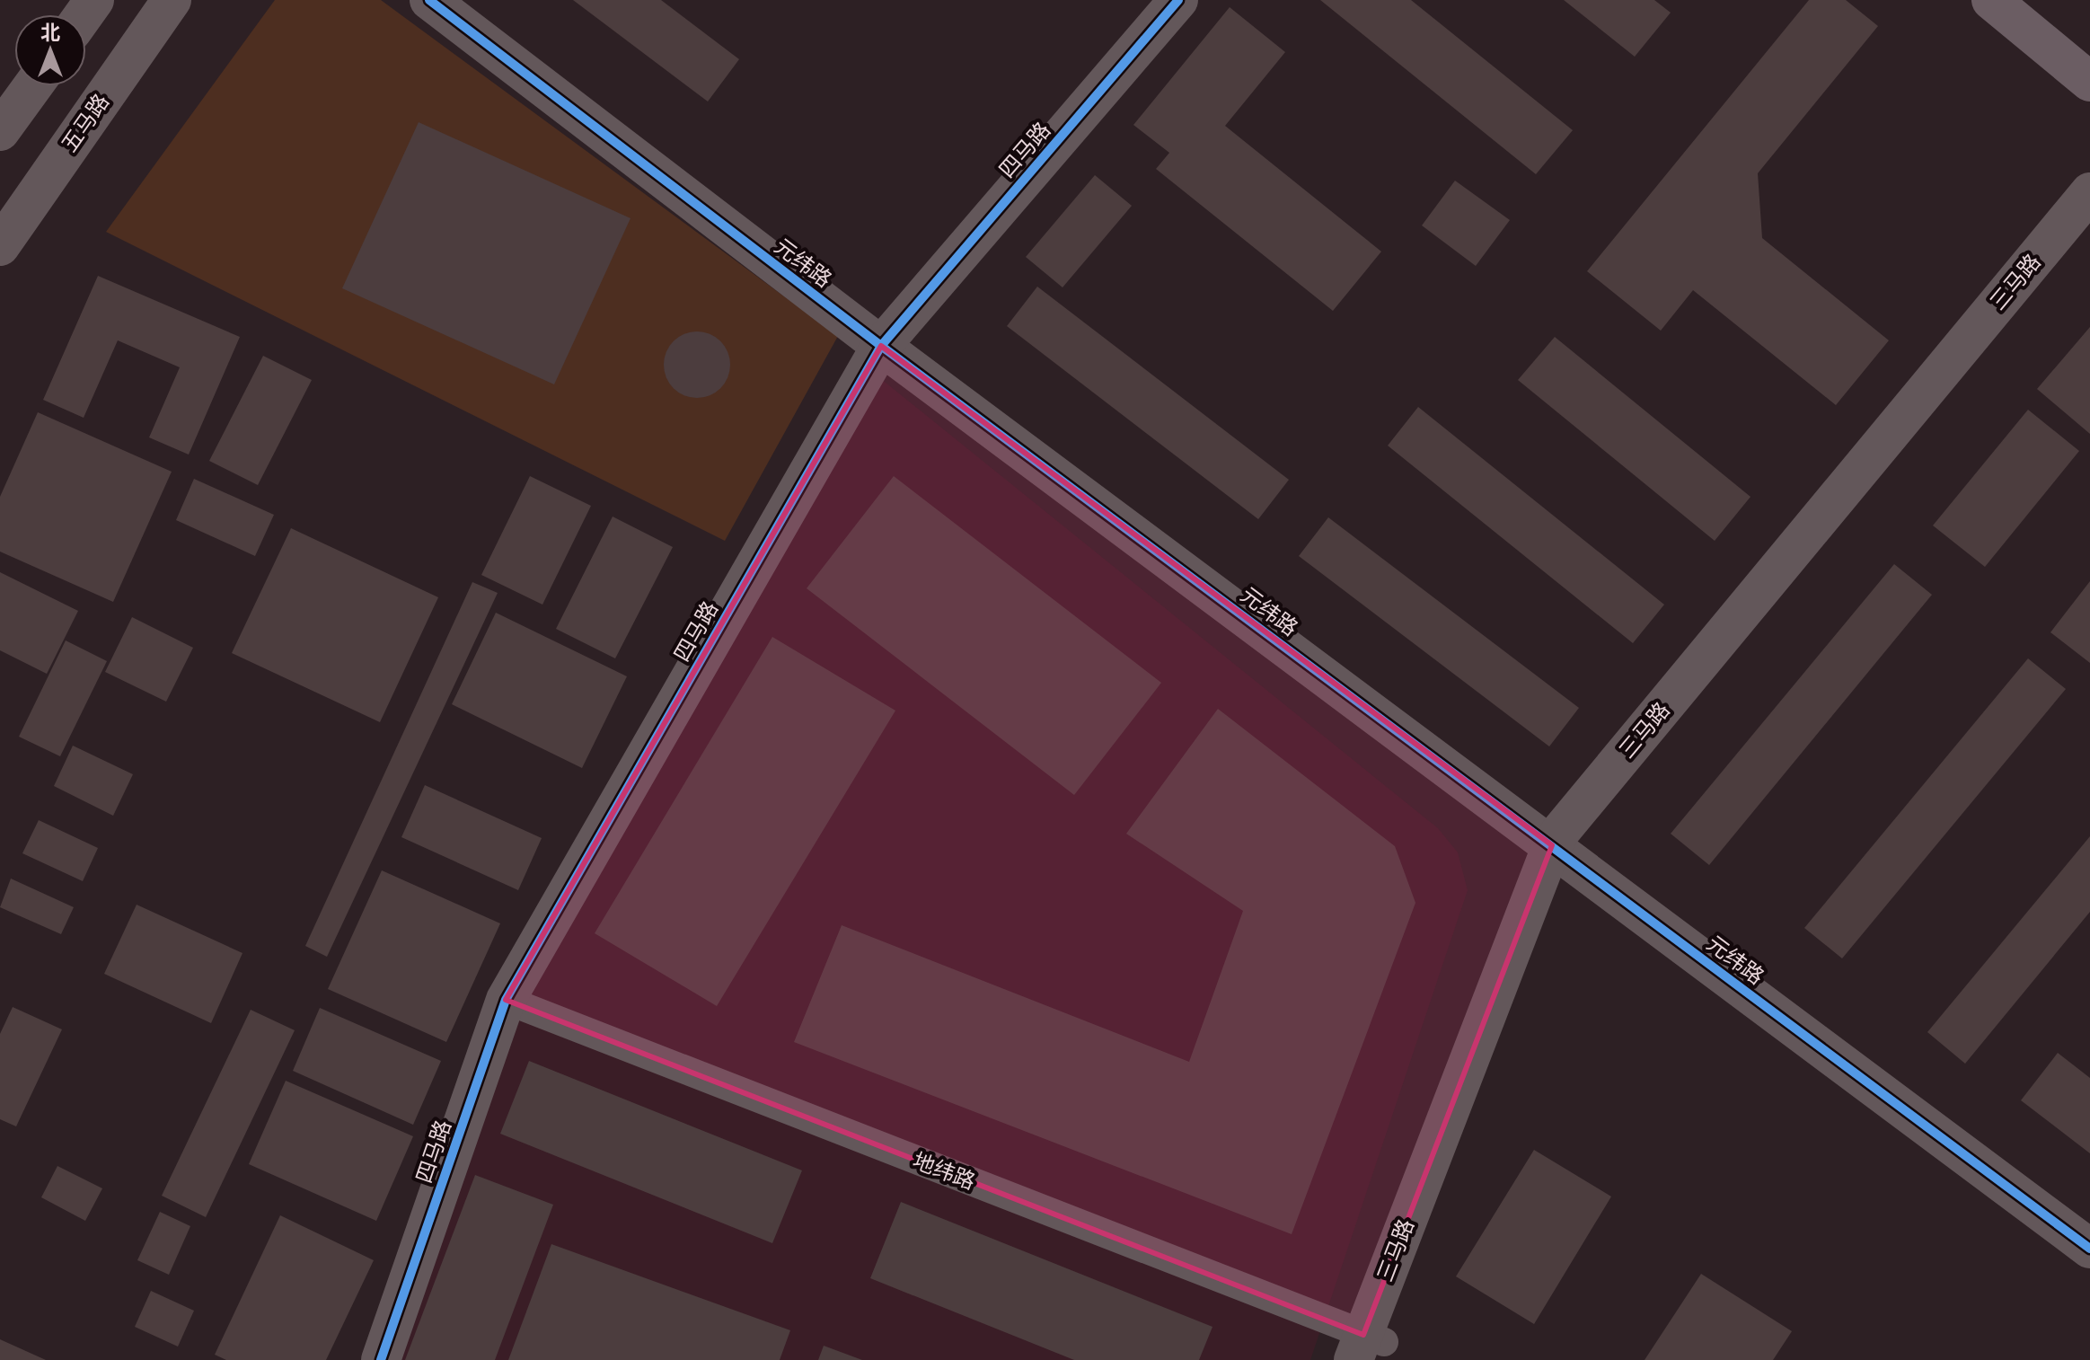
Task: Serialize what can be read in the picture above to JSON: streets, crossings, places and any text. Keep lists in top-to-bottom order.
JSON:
{
  "streets": {
    "street": [
      "五马路",
      "四马路",
      "元纬路",
      "三马路",
      "地纬路"
    ]
  },
  "crossings": [
    ["四马路", "元纬路"],
    ["四马路", "地纬路"],
    ["元纬路", "三马路"],
    ["三马路", "地纬路"]
  ],
  "north": "top"
}
